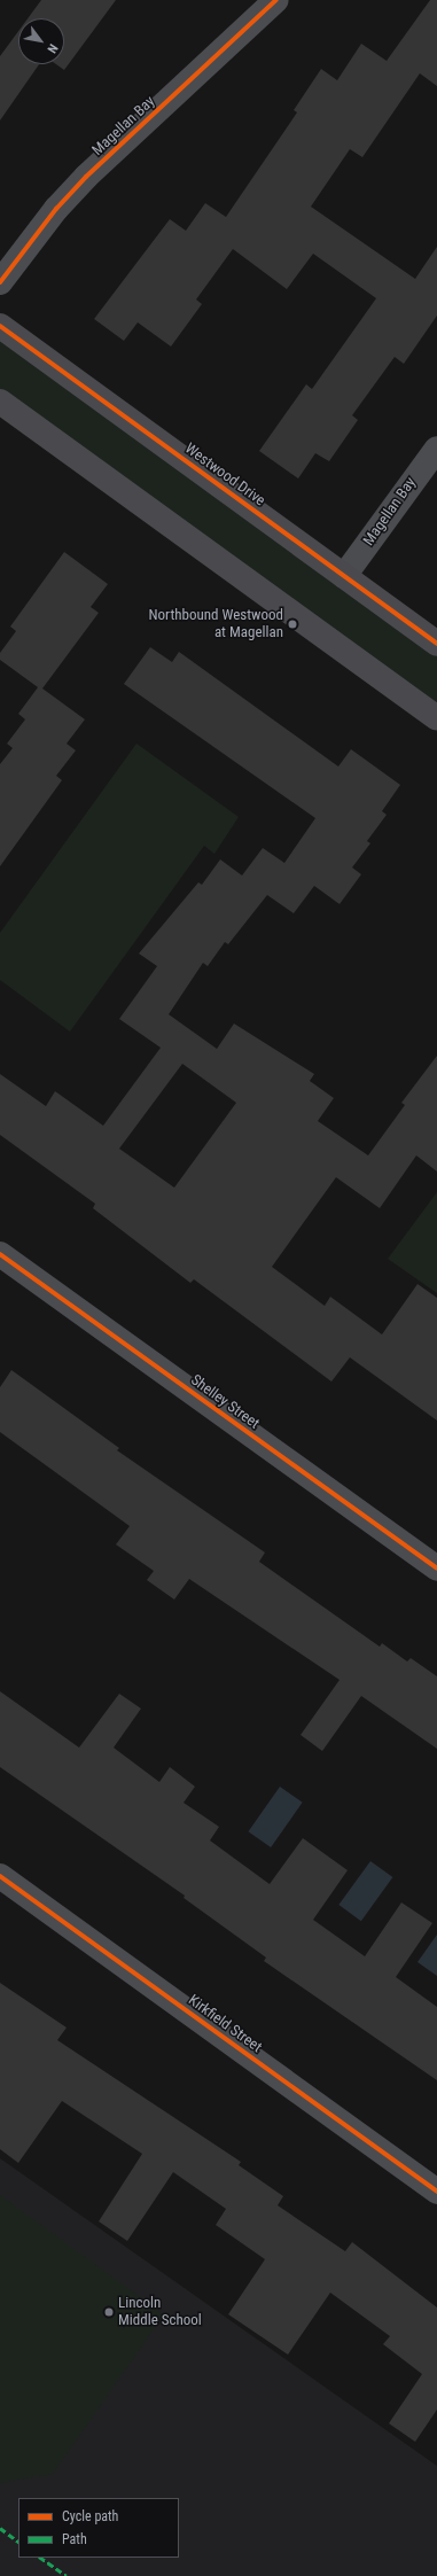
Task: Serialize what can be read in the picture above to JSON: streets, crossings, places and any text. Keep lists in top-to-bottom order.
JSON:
{
  "streets": {
    "street": [
      "Magellan Bay",
      "Westwood Drive",
      "Shelley Street",
      "Kirkfield Street"
    ]
  },
  "crossings": [
    ["Magellan Bay", "Westwood Drive"]
  ],
  "places": ["Northbound Westwood at Magellan", "Lincoln Middle School"],
  "legend": ["Cycle path", "Path"],
  "north": "bottom right"
}
